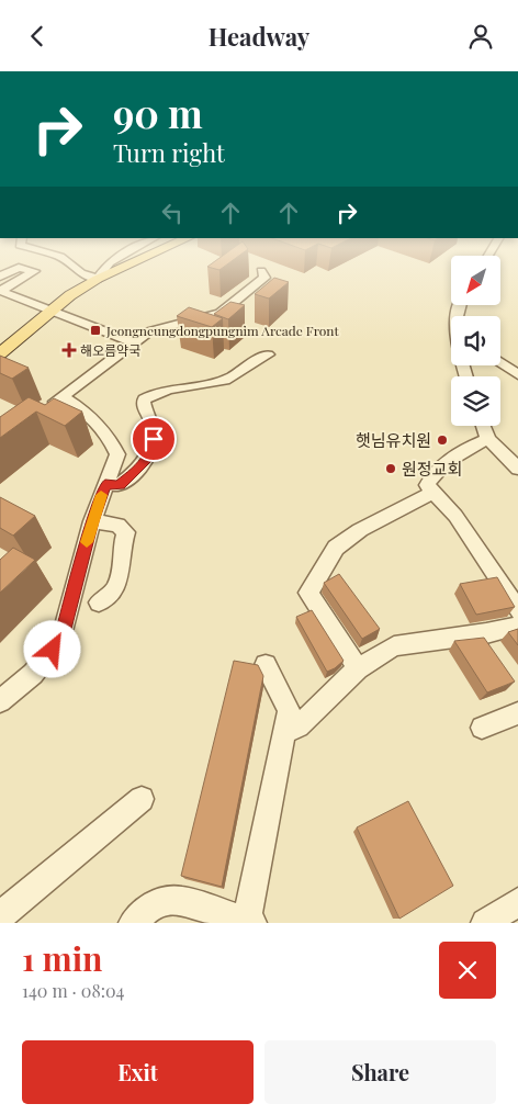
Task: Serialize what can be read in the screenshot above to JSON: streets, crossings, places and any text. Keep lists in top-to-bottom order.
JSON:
{
  "places": {
    "transit": ["Jeongneungdongpungnim Arcade Front"],
    "health": ["해오름약국"],
    "other": ["햇님유치원", "원정교회"]
  },
  "north": "bottom left",
  "page": {
    "header": "Headway",
    "turn": ["90 m", "Turn right"],
    "heading": ["1 min", "140 m · 08:04"],
    "buttons": ["Exit", "Share"]
  }
}
